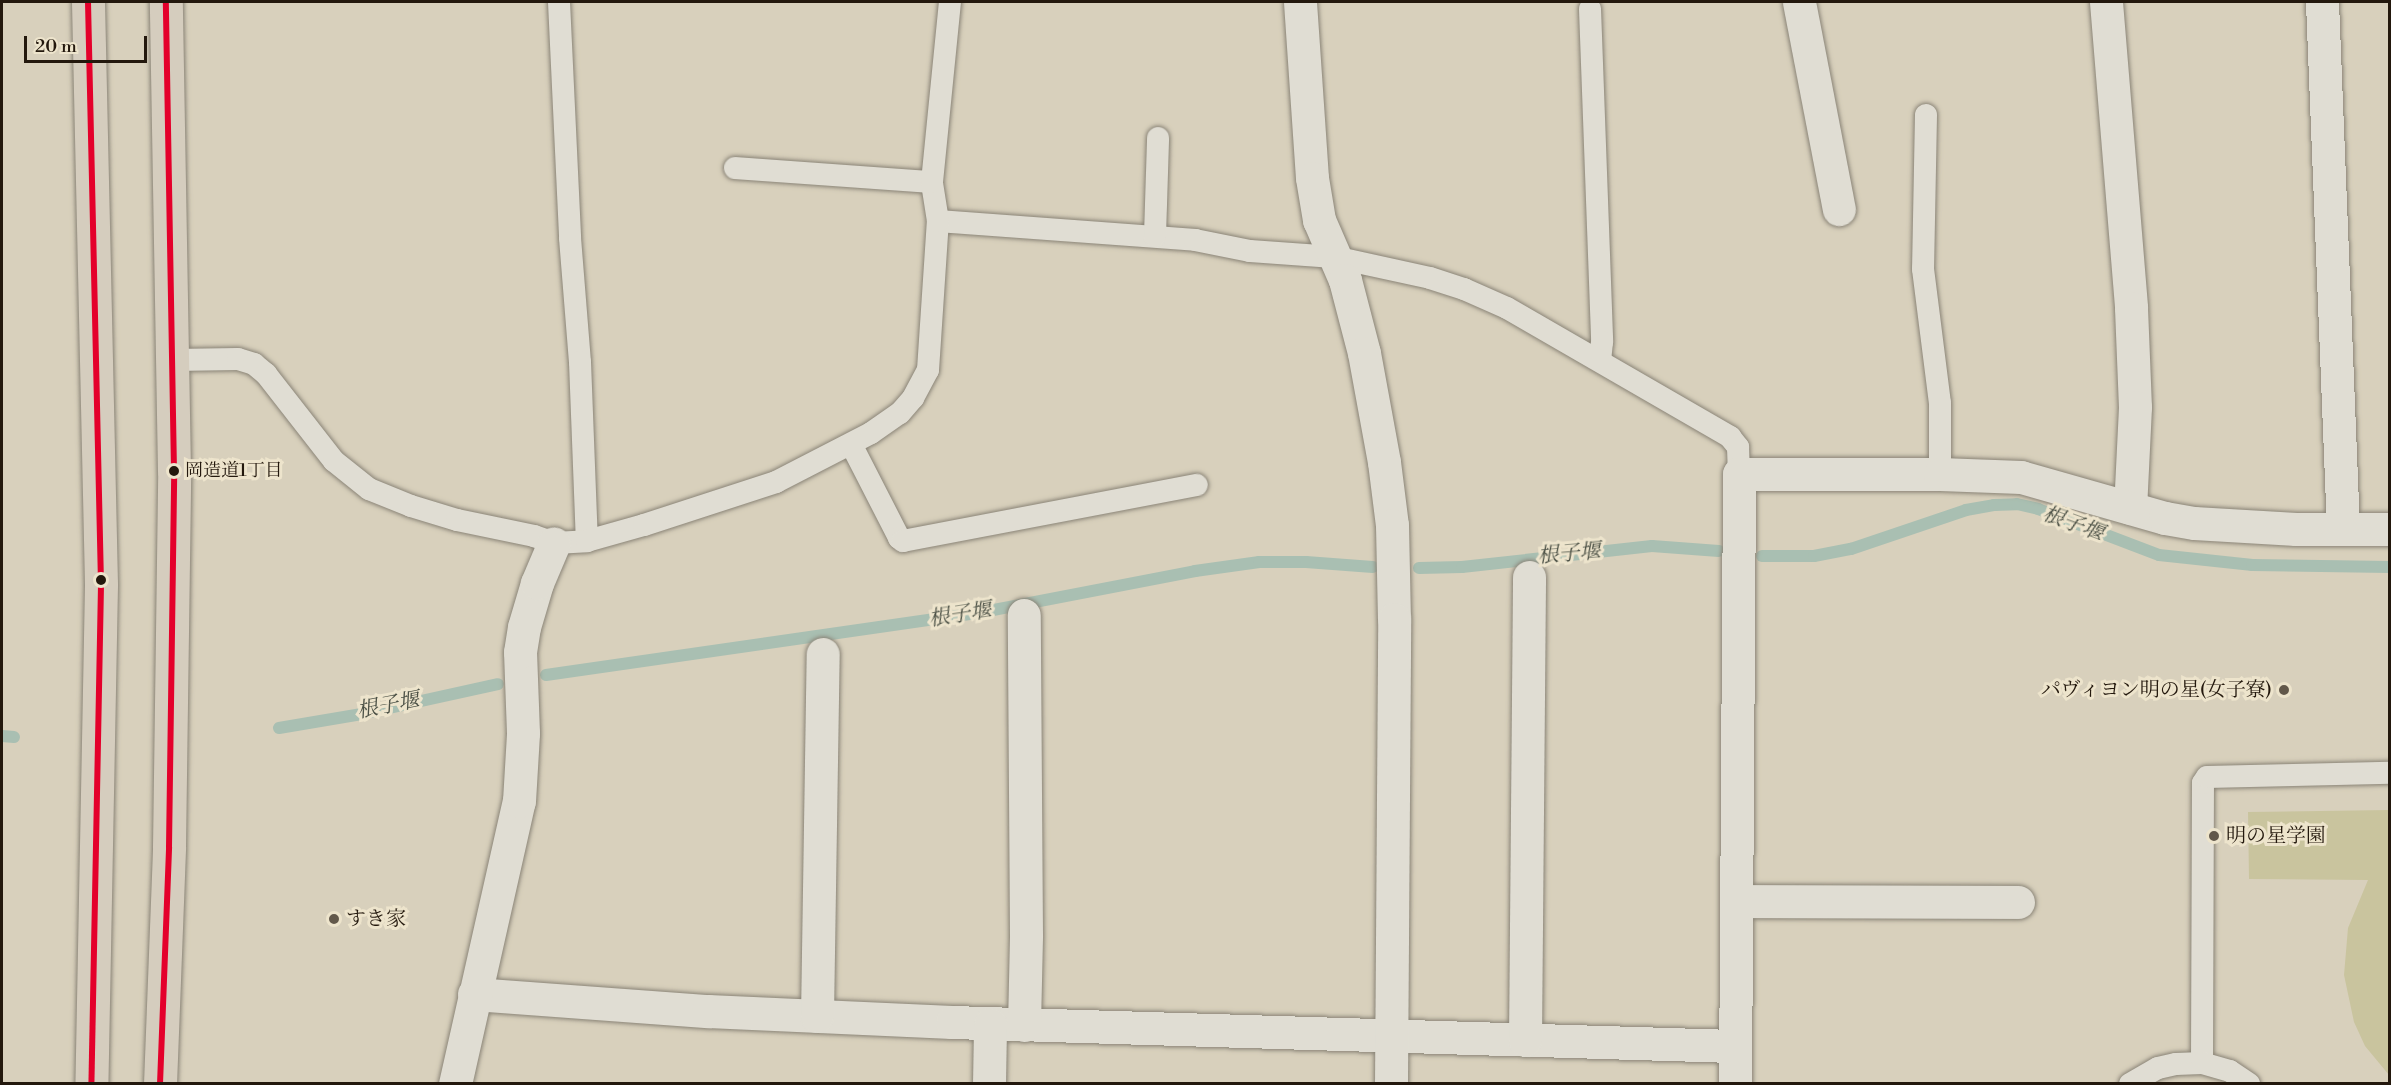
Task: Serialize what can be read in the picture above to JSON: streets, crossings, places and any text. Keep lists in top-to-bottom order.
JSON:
{
  "water": ["根子堰"],
  "places": [
    "岡造道1丁目",
    "パヴィヨン明の星(女子寮)",
    "明の星学園",
    "すき家"
  ],
  "scale_bar": "20 m"
}
